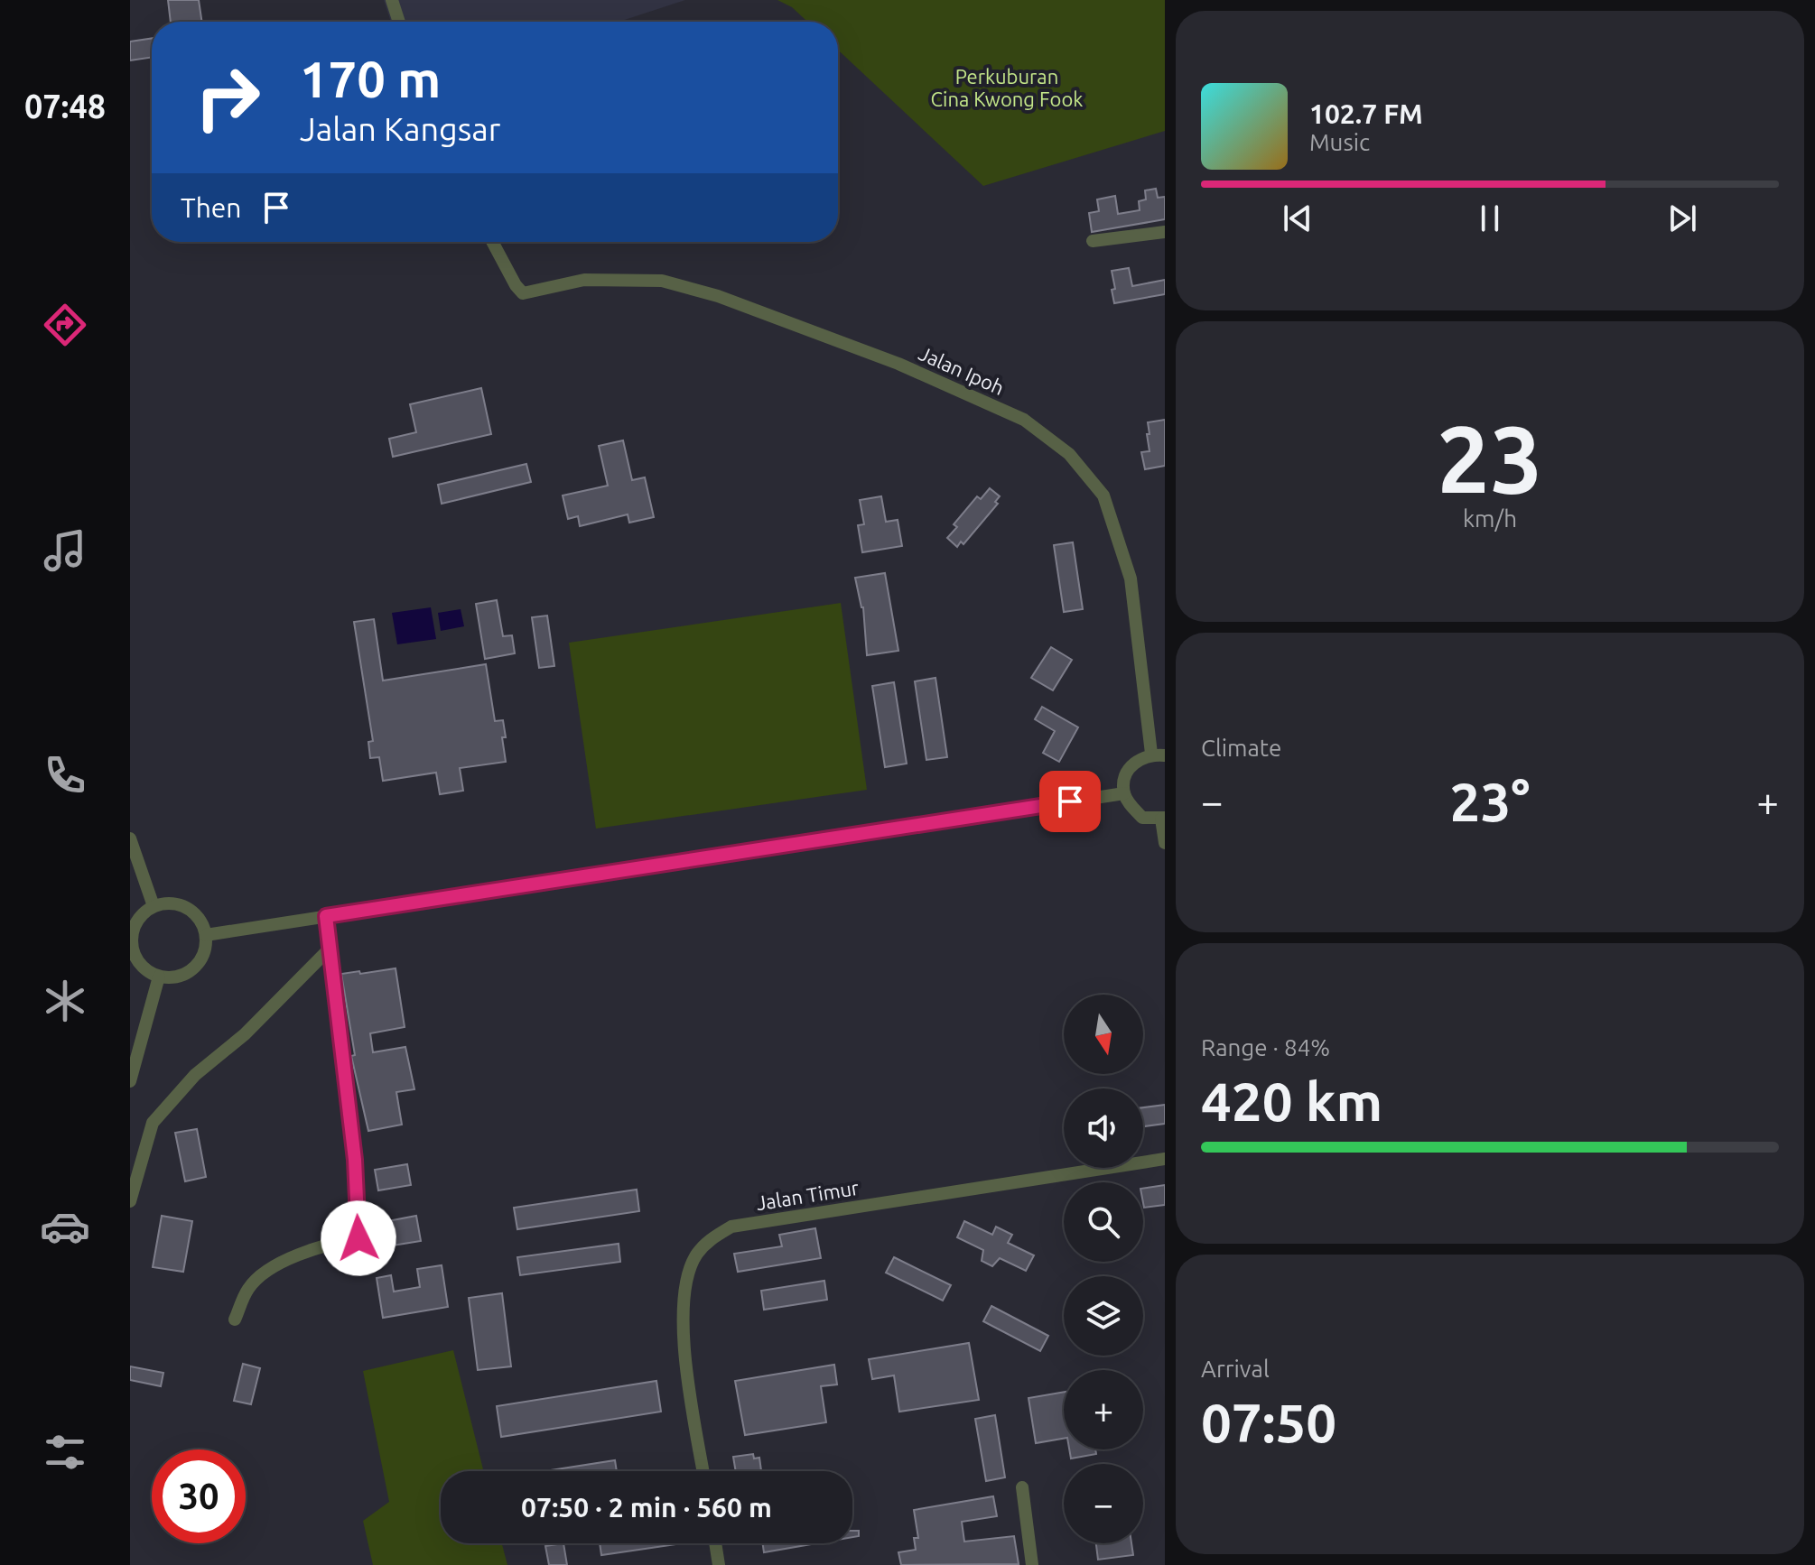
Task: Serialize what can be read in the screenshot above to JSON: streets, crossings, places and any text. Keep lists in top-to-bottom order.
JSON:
{
  "streets": {
    "street": ["Jalan Ipoh", "Jalan Timur"]
  },
  "parks": ["Perkuburan Cina Kwong Fook"],
  "north": "bottom",
  "page": {
    "tabs": "07:48",
    "turn": ["170 m", "Jalan Kangsar"],
    "song": ["102.7 FM", "Music"],
    "then": "Then",
    "tile": [
      ["23", "km/h"],
      "Climate",
      ["Range · 84%", "420 km"],
      ["Arrival", "07:50"]
    ],
    "heat": ["−", "23°", "+"],
    "map_buttons": ["+", "−"],
    "limit": "30",
    "trip": "07:50 · 2 min · 560 m"
  }
}
